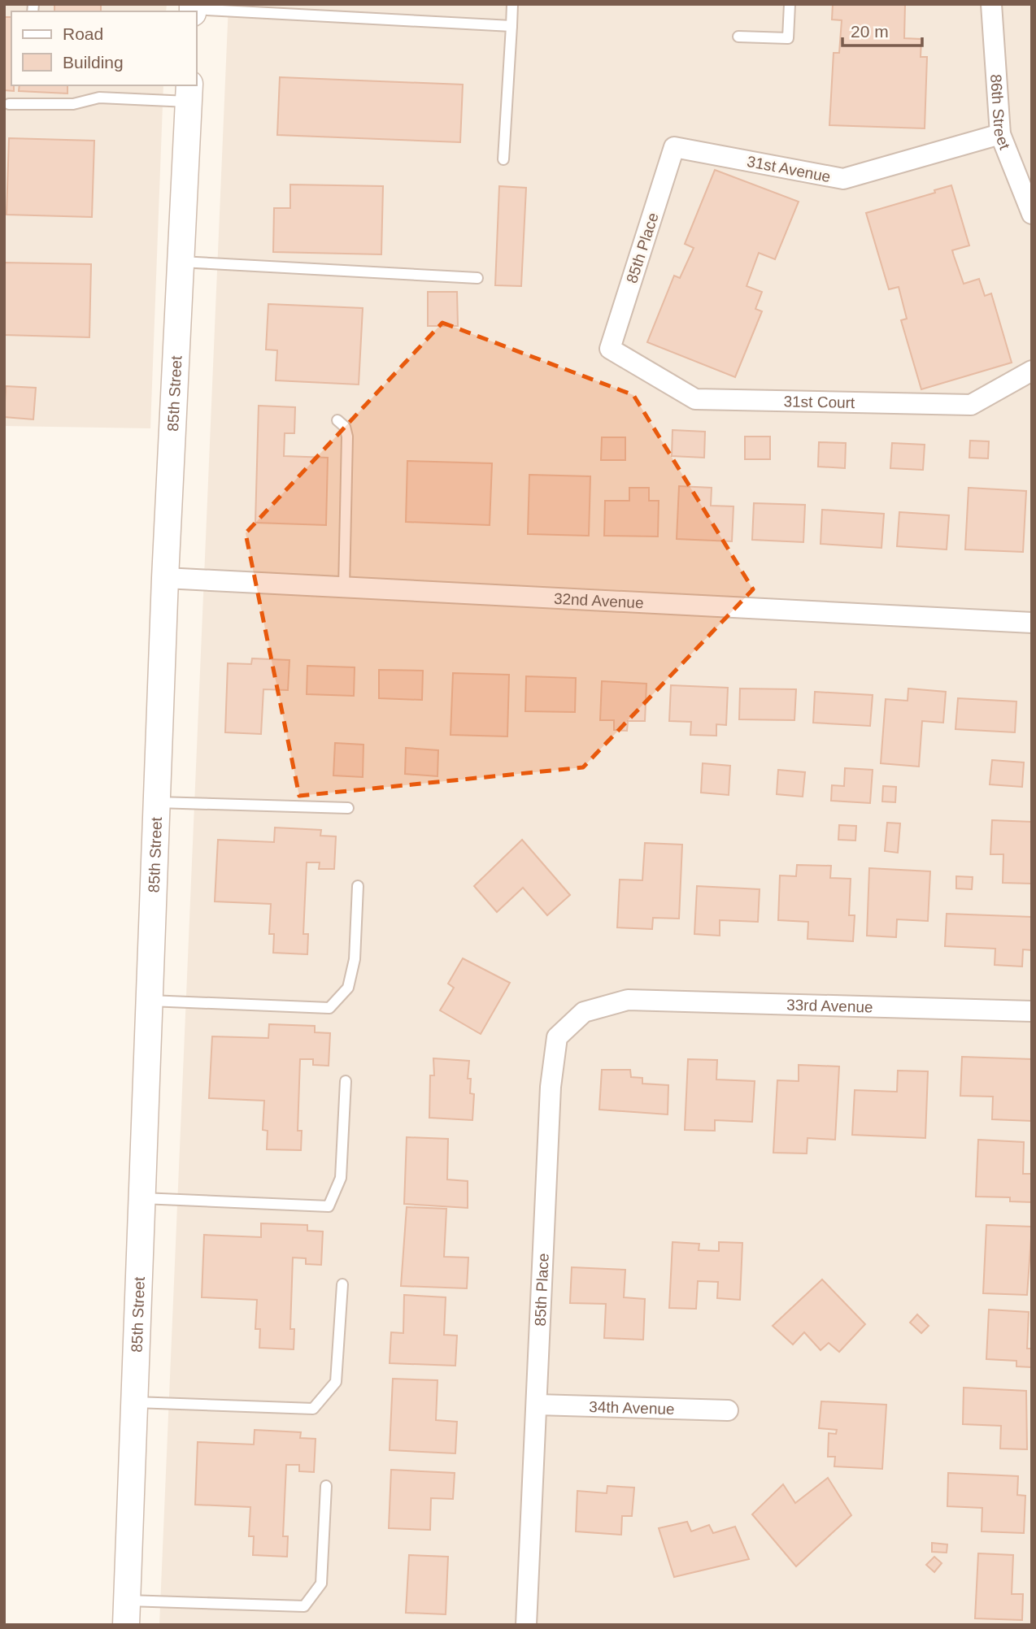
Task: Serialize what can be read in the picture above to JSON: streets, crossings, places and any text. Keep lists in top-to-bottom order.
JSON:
{
  "streets": {
    "street": [
      "86th Street",
      "31st Avenue",
      "85th Place",
      "85th Street",
      "31st Court",
      "32nd Avenue",
      "33rd Avenue",
      "34th Avenue"
    ]
  },
  "crossings": [
    ["86th Street", "31st Avenue"],
    ["31st Avenue", "85th Place"],
    ["85th Place", "31st Court"],
    ["85th Place", "33rd Avenue"],
    ["85th Place", "34th Avenue"],
    ["85th Street", "32nd Avenue"]
  ],
  "legend": ["Road", "Building"],
  "scale_bar": "20 m"
}
